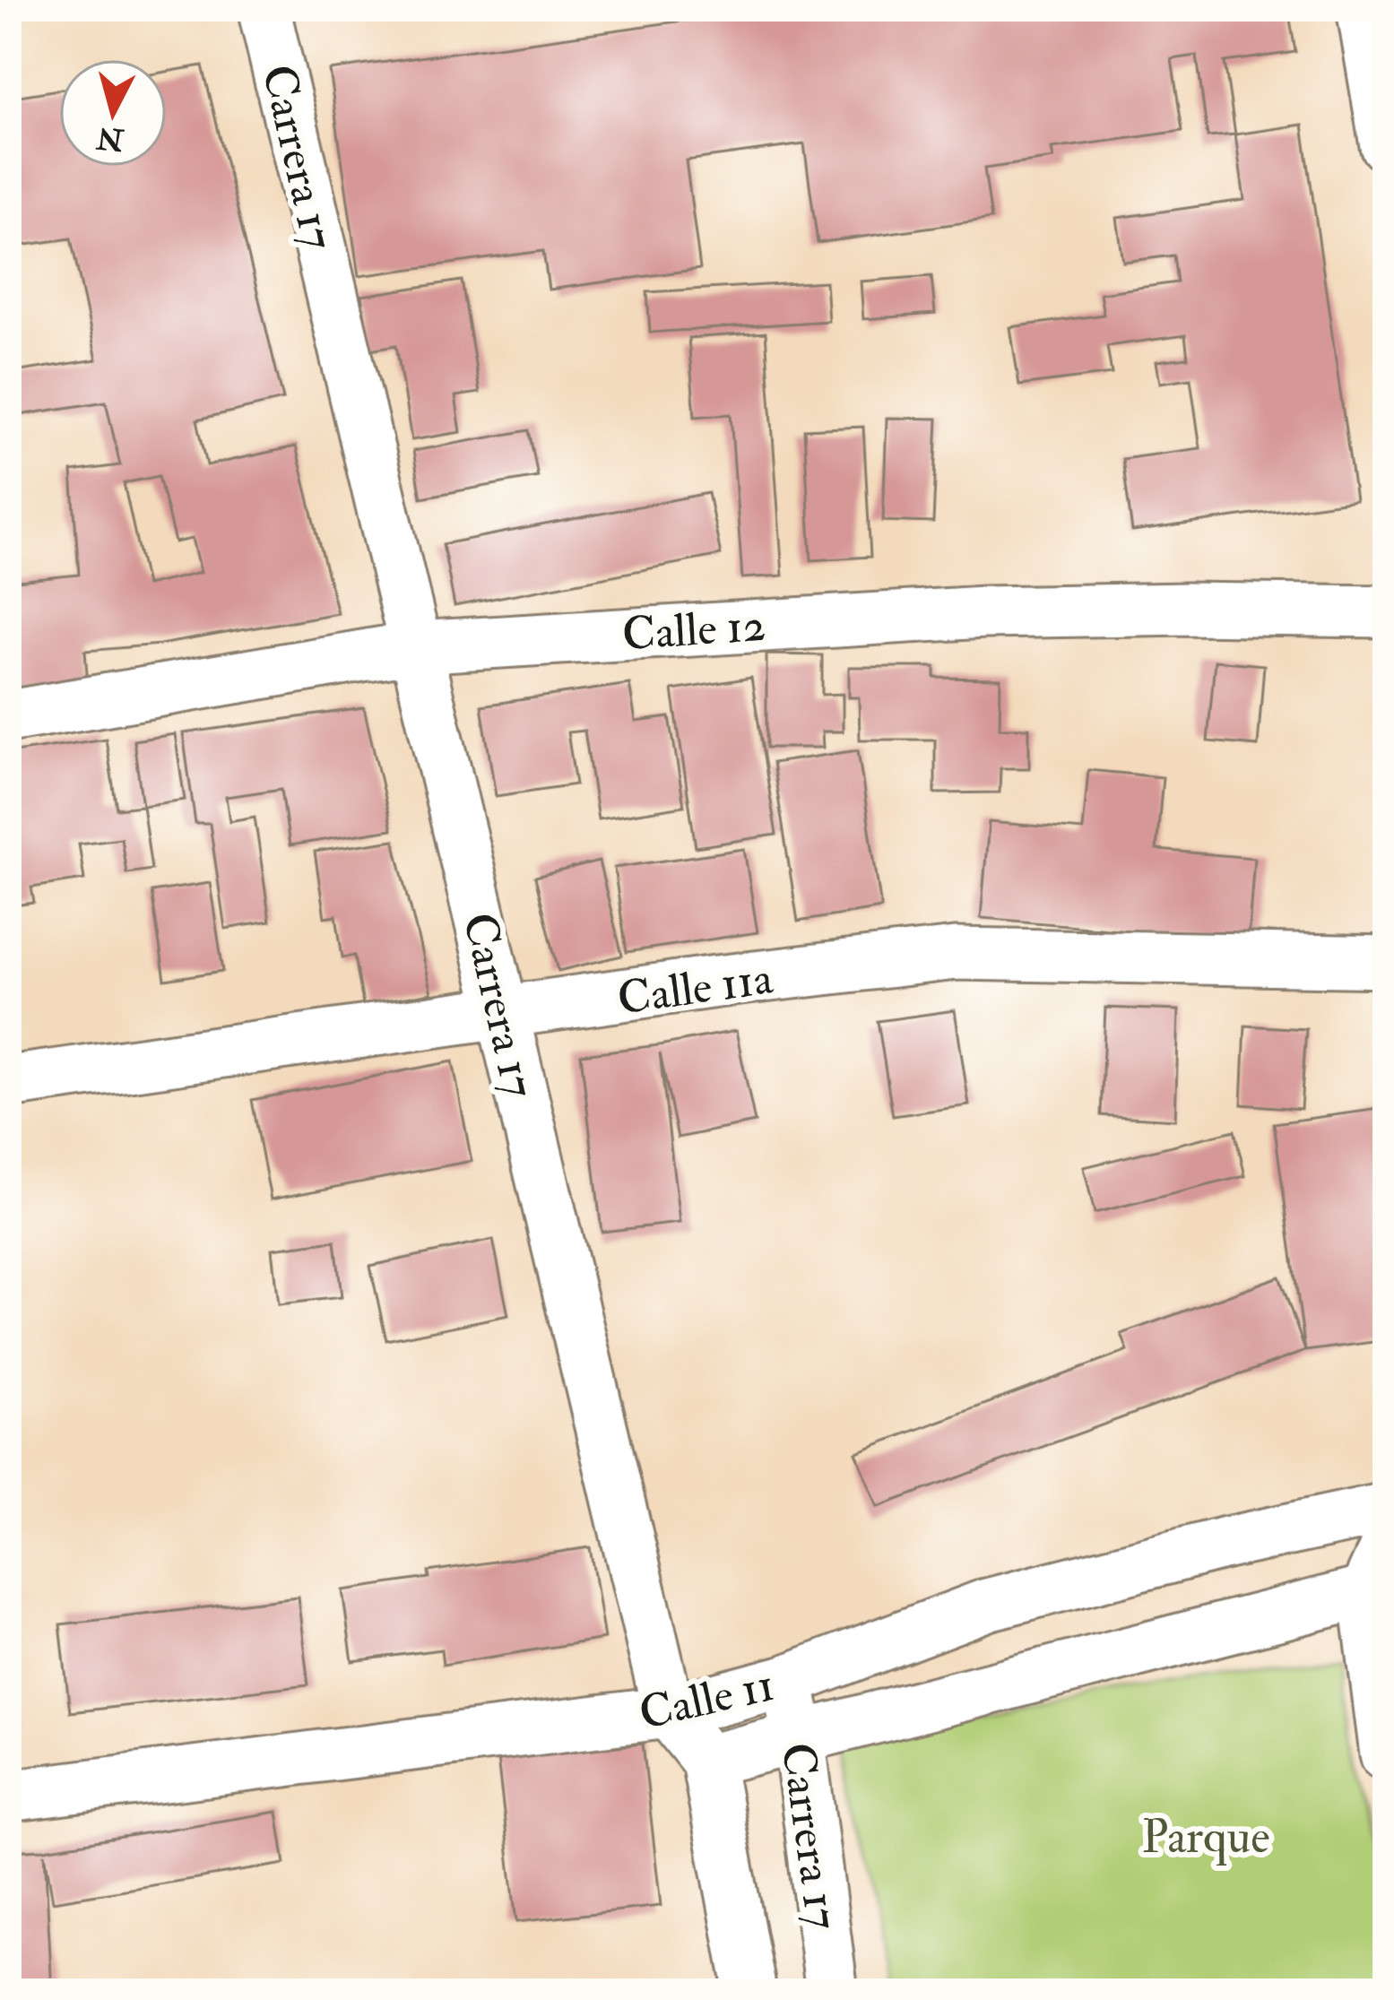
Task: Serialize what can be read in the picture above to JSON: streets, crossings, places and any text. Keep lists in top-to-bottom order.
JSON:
{
  "streets": {
    "street": [
      "Carrera 17",
      "Calle 12",
      "Calle 11a",
      "Calle 11"
    ]
  },
  "crossings": [
    ["Carrera 17", "Calle 12"],
    ["Carrera 17", "Calle 11a"],
    ["Carrera 17", "Calle 11"]
  ],
  "parks": ["Parque"],
  "north": "bottom"
}
